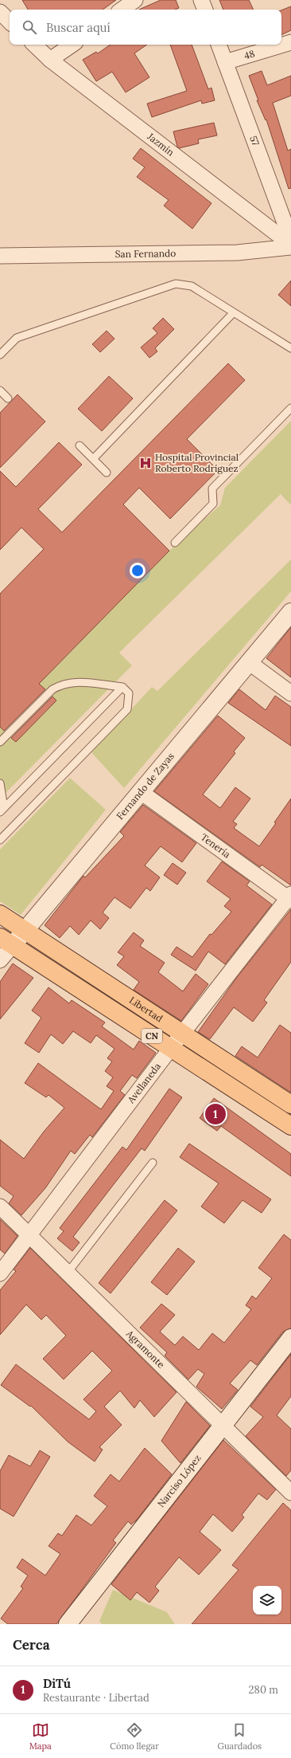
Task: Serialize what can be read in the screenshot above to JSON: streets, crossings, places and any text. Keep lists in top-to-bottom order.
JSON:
{
  "streets": {
    "main road": ["Libertad", "CN"],
    "street": [
      "48",
      "57",
      "Jazmín",
      "San Fernando",
      "Fernando de Zayas",
      "Tenería",
      "Avellaneda",
      "Agramonte",
      "Narciso López"
    ]
  },
  "crossings": [
    ["48", "57"],
    ["Jazmín", "San Fernando"],
    ["Fernando de Zayas", "Tenería"],
    ["Fernando de Zayas", "Libertad"],
    ["Tenería", "Avellaneda"],
    ["Libertad", "Avellaneda"],
    ["Avellaneda", "Agramonte"],
    ["Agramonte", "Narciso López"]
  ],
  "places": {
    "hospital": ["Hospital Provincial Roberto Rodríguez"]
  },
  "page": {
    "search": "Buscar aquí",
    "pins": "1",
    "heading": "Cerca",
    "list": [
      {
        "mark": "1",
        "name": "DiTú",
        "note": "Restaurante · Libertad",
        "value": "280 m"
      }
    ],
    "nav": ["Mapa", "Cómo llegar", "Guardados"]
  }
}
